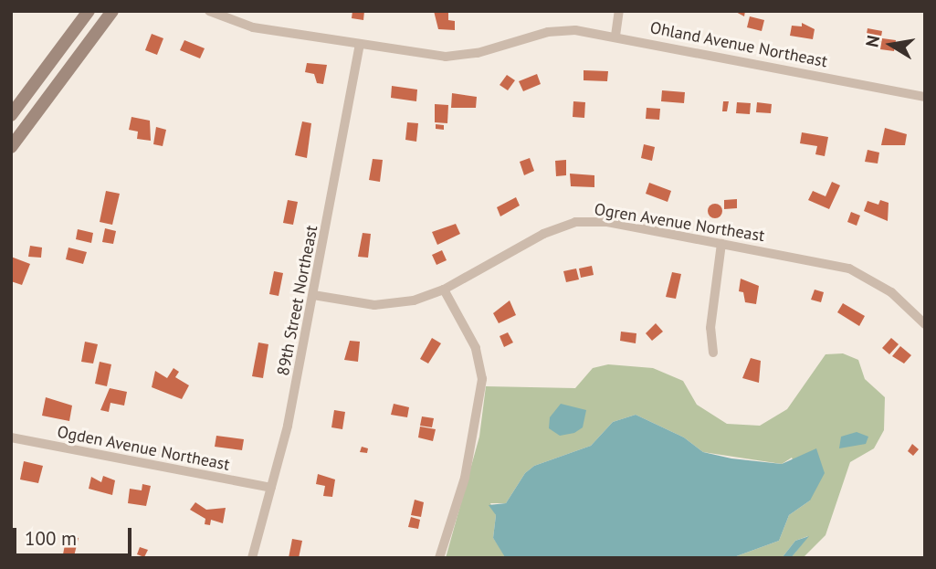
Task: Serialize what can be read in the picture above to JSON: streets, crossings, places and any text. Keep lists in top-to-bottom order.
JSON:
{
  "streets": {
    "street": [
      "Ohland Avenue Northeast",
      "Ogren Avenue Northeast",
      "89th Street Northeast",
      "Ogden Avenue Northeast"
    ]
  },
  "crossings": [
    ["Ohland Avenue Northeast", "89th Street Northeast"],
    ["Ogren Avenue Northeast", "89th Street Northeast"],
    ["89th Street Northeast", "Ogden Avenue Northeast"]
  ],
  "scale_bar": "100 m",
  "north": "left"
}
